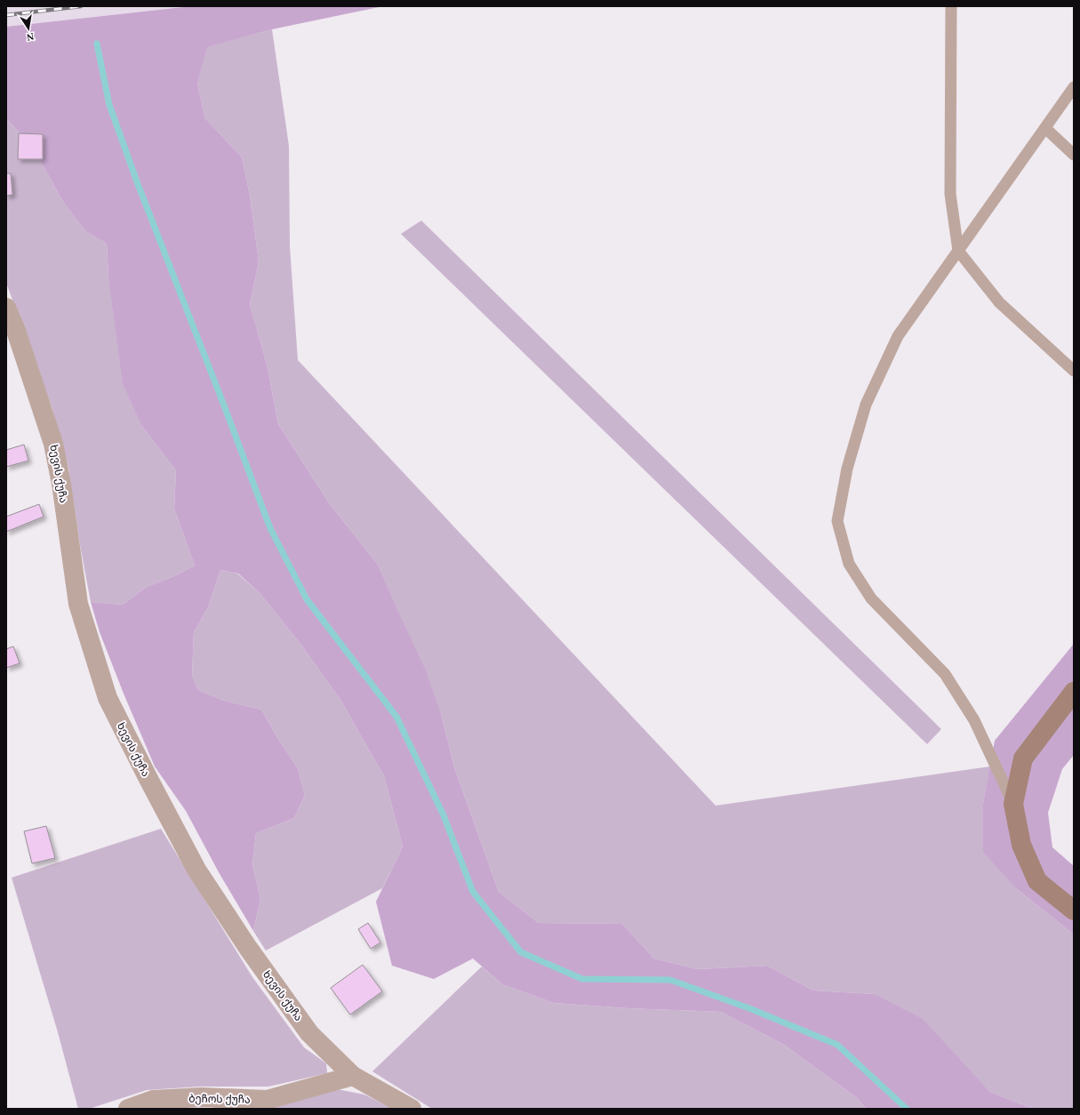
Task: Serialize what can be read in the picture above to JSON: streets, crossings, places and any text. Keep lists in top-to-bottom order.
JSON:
{
  "streets": {
    "street": ["ხევის ქუჩა", "ბეჩოს ქუჩა"]
  },
  "crossings": [
    ["ხევის ქუჩა", "ბეჩოს ქუჩა"]
  ],
  "north": "bottom"
}
